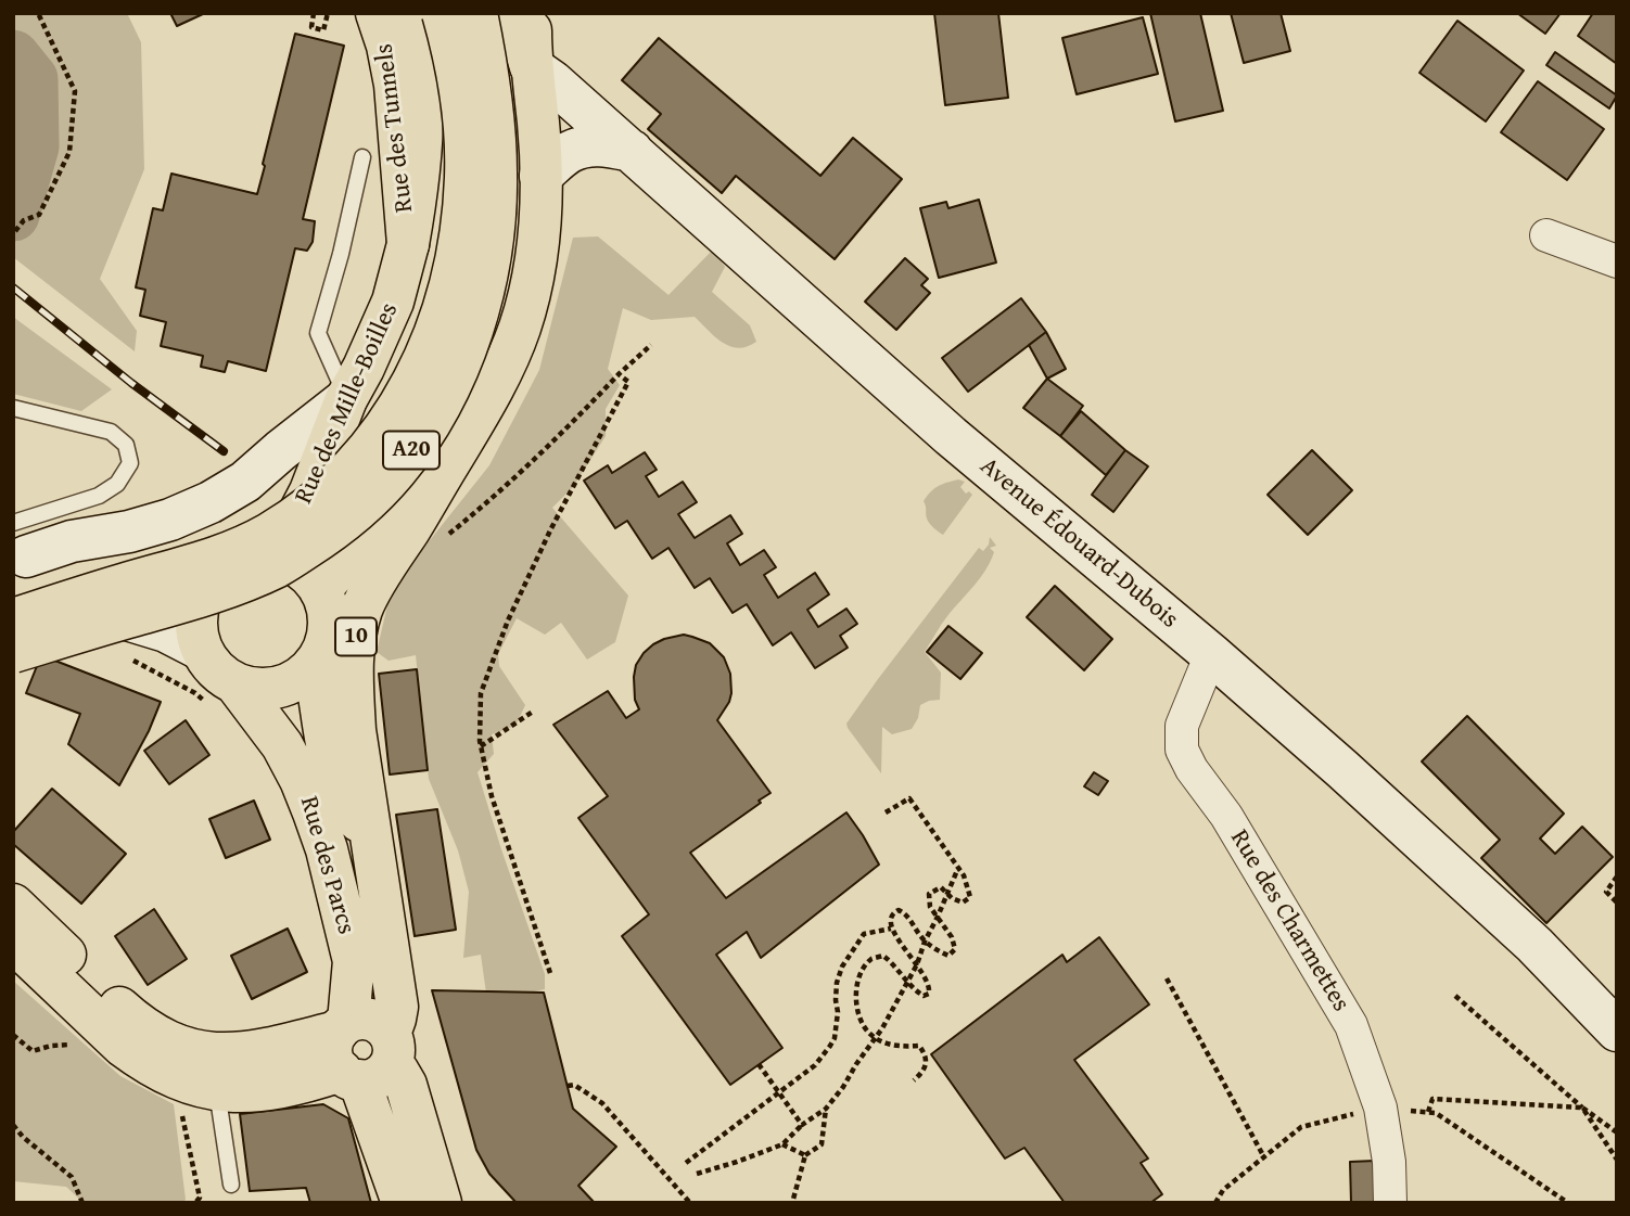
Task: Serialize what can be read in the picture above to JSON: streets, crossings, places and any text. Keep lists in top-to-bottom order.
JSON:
{
  "streets": {
    "main road": [
      "Rue des Tunnels",
      "Rue des Mille-Boilles",
      "A20",
      "10",
      "Rue des Parcs"
    ],
    "street": ["Avenue Édouard-Dubois", "Rue des Charmettes"]
  },
  "crossings": [
    ["Rue des Tunnels", "Rue des Mille-Boilles"],
    ["Rue des Mille-Boilles", "10"],
    ["Rue des Mille-Boilles", "Rue des Parcs"],
    ["Avenue Édouard-Dubois", "10"],
    ["Avenue Édouard-Dubois", "Rue des Charmettes"],
    ["10", "Rue des Parcs"]
  ]
}
